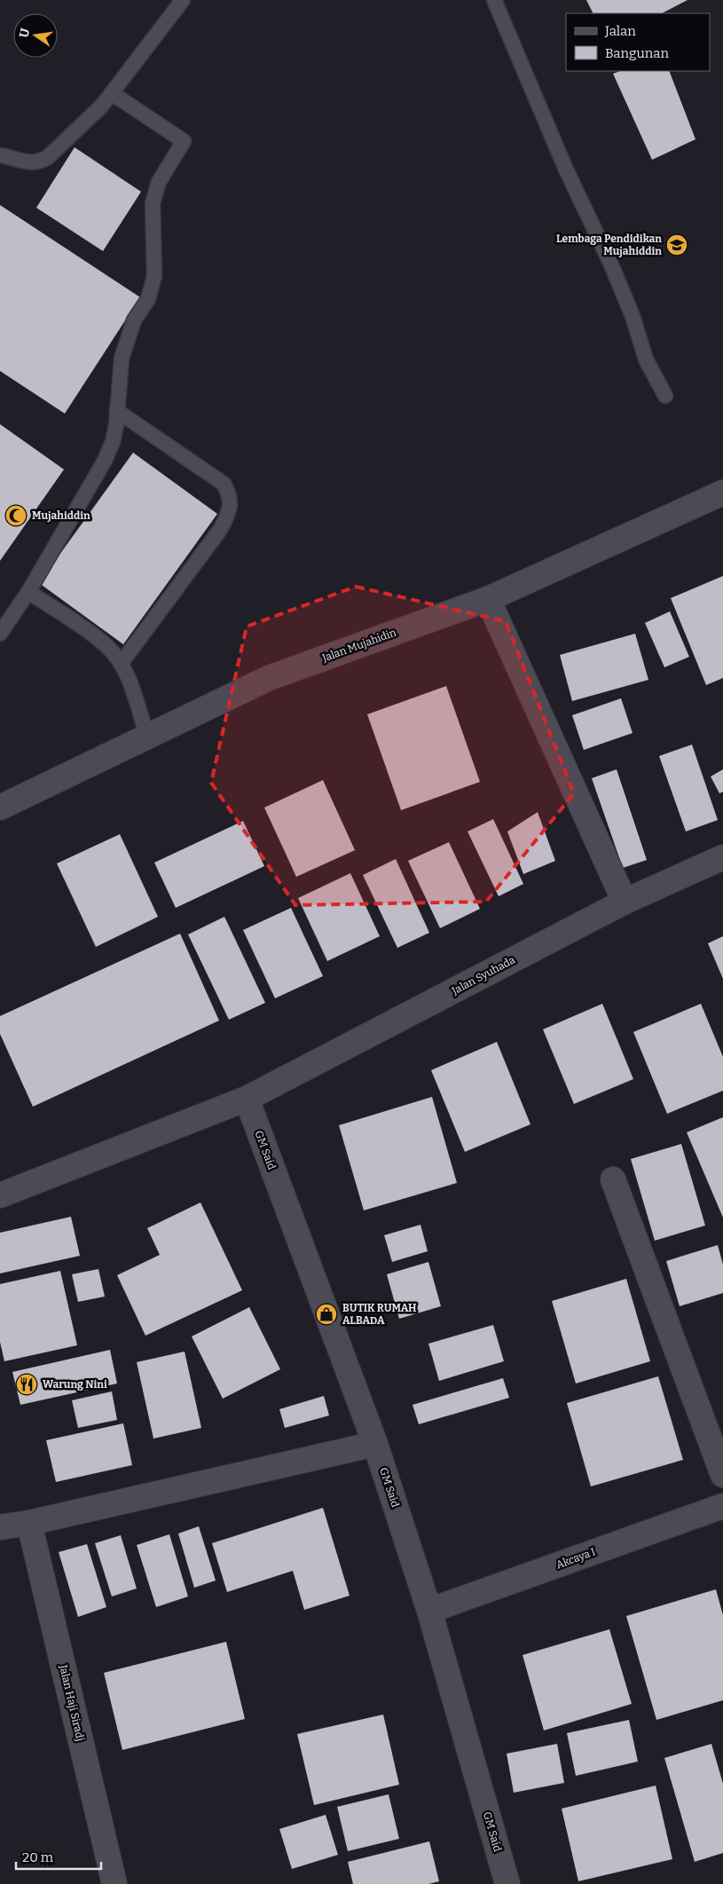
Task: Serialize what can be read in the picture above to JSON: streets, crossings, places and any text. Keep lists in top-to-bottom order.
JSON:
{
  "streets": {
    "street": [
      "Jalan Mujahidin",
      "Jalan Syuhada",
      "GM Said",
      "Akcaya I",
      "Jalan Haji Siradj"
    ]
  },
  "crossings": [
    ["Jalan Syuhada", "GM Said"],
    ["GM Said", "Akcaya I"]
  ],
  "places": {
    "school or university": ["Lembaga Pendidikan Mujahiddin"],
    "mosque": ["Mujahiddin"],
    "shop": ["BUTIK RUMAH ALBADA"],
    "restaurant": ["Warung Nini"]
  },
  "legend": ["Jalan", "Bangunan"],
  "scale_bar": "20 m",
  "north": "left"
}
